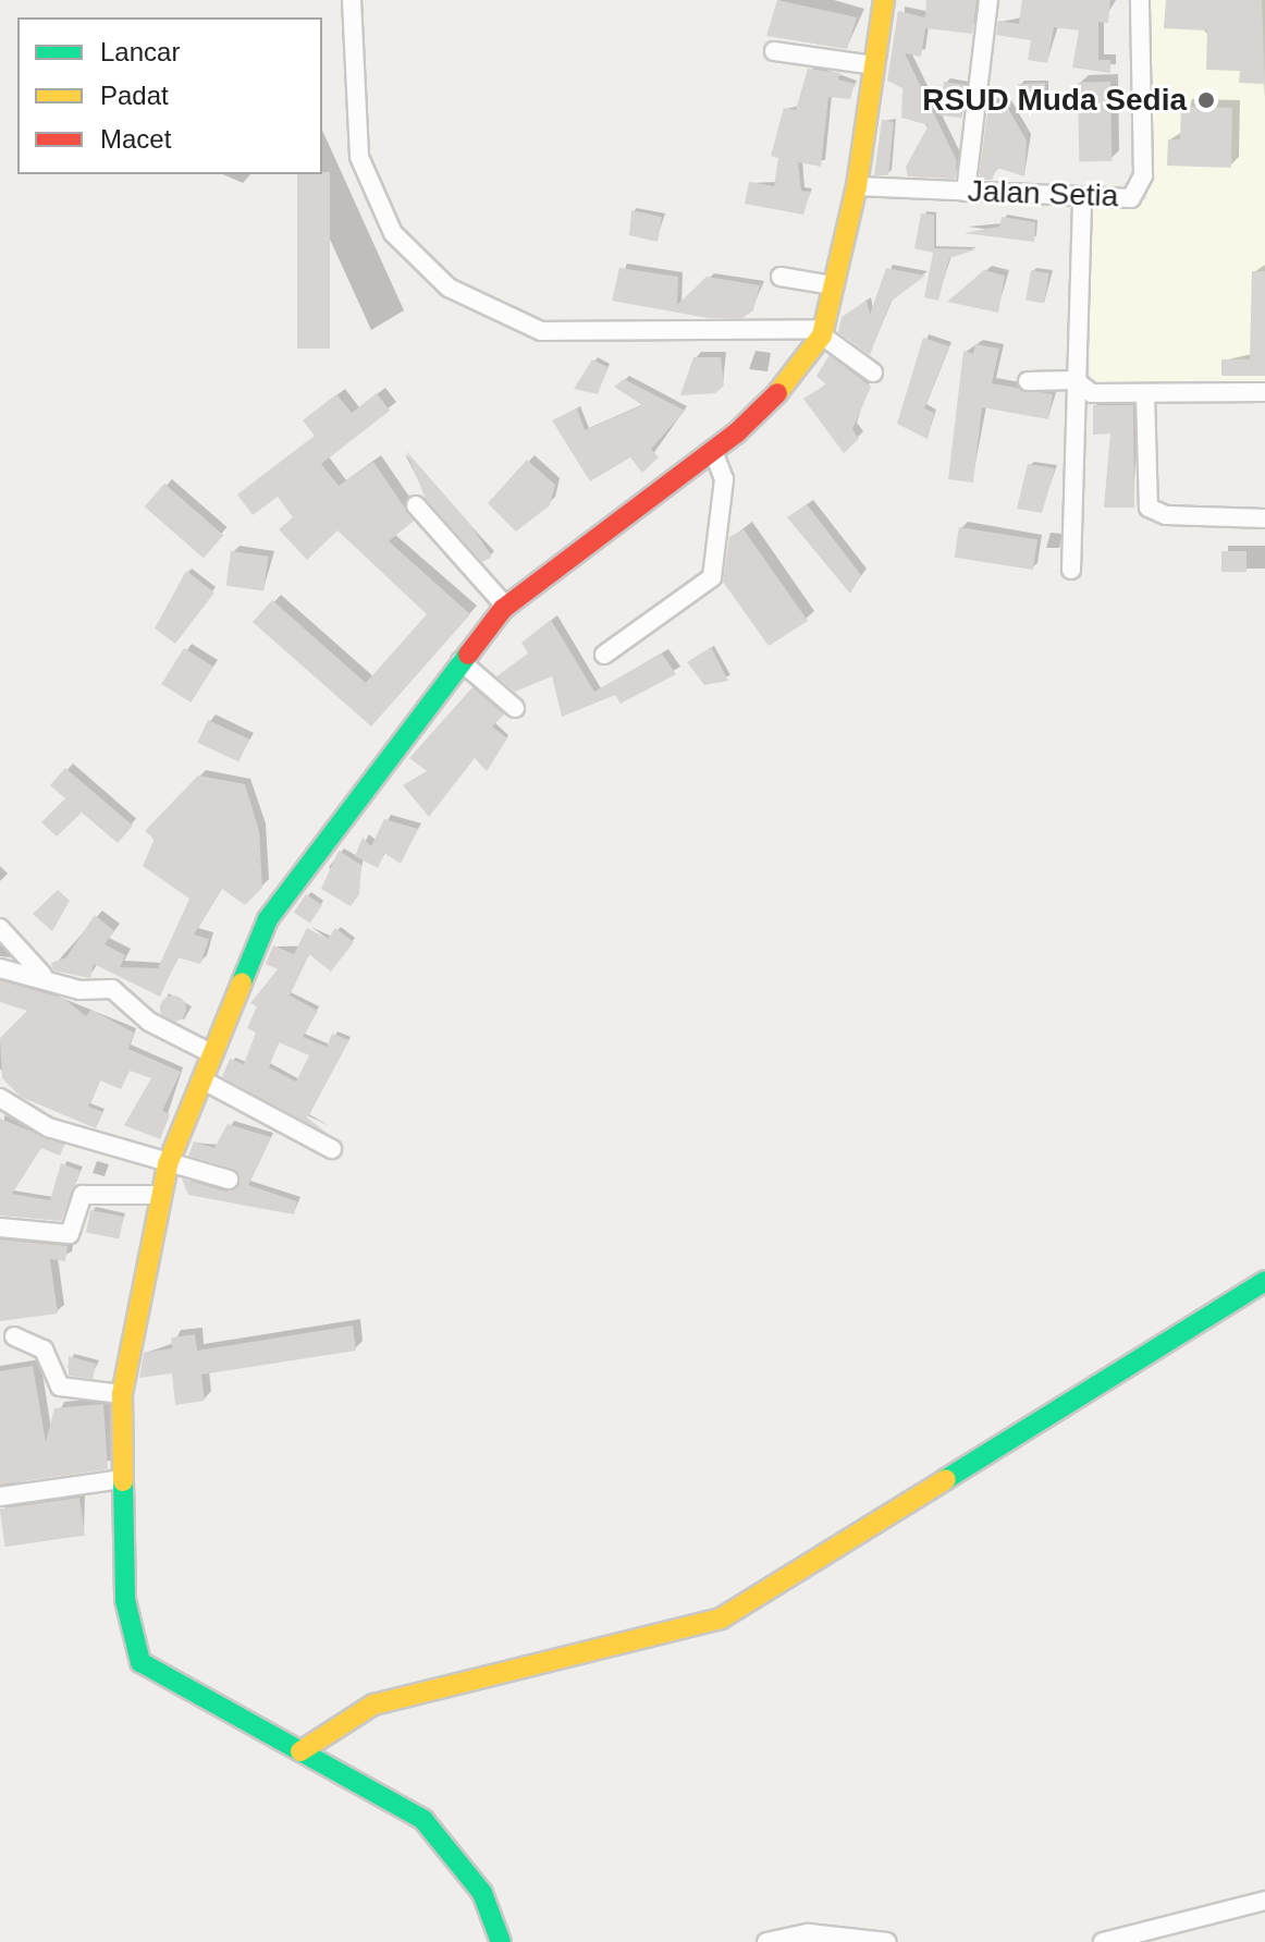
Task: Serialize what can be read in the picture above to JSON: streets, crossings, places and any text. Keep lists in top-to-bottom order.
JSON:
{
  "streets": {
    "street": ["Jalan Setia"]
  },
  "places": ["RSUD Muda Sedia"],
  "legend": ["Lancar", "Padat", "Macet"]
}
